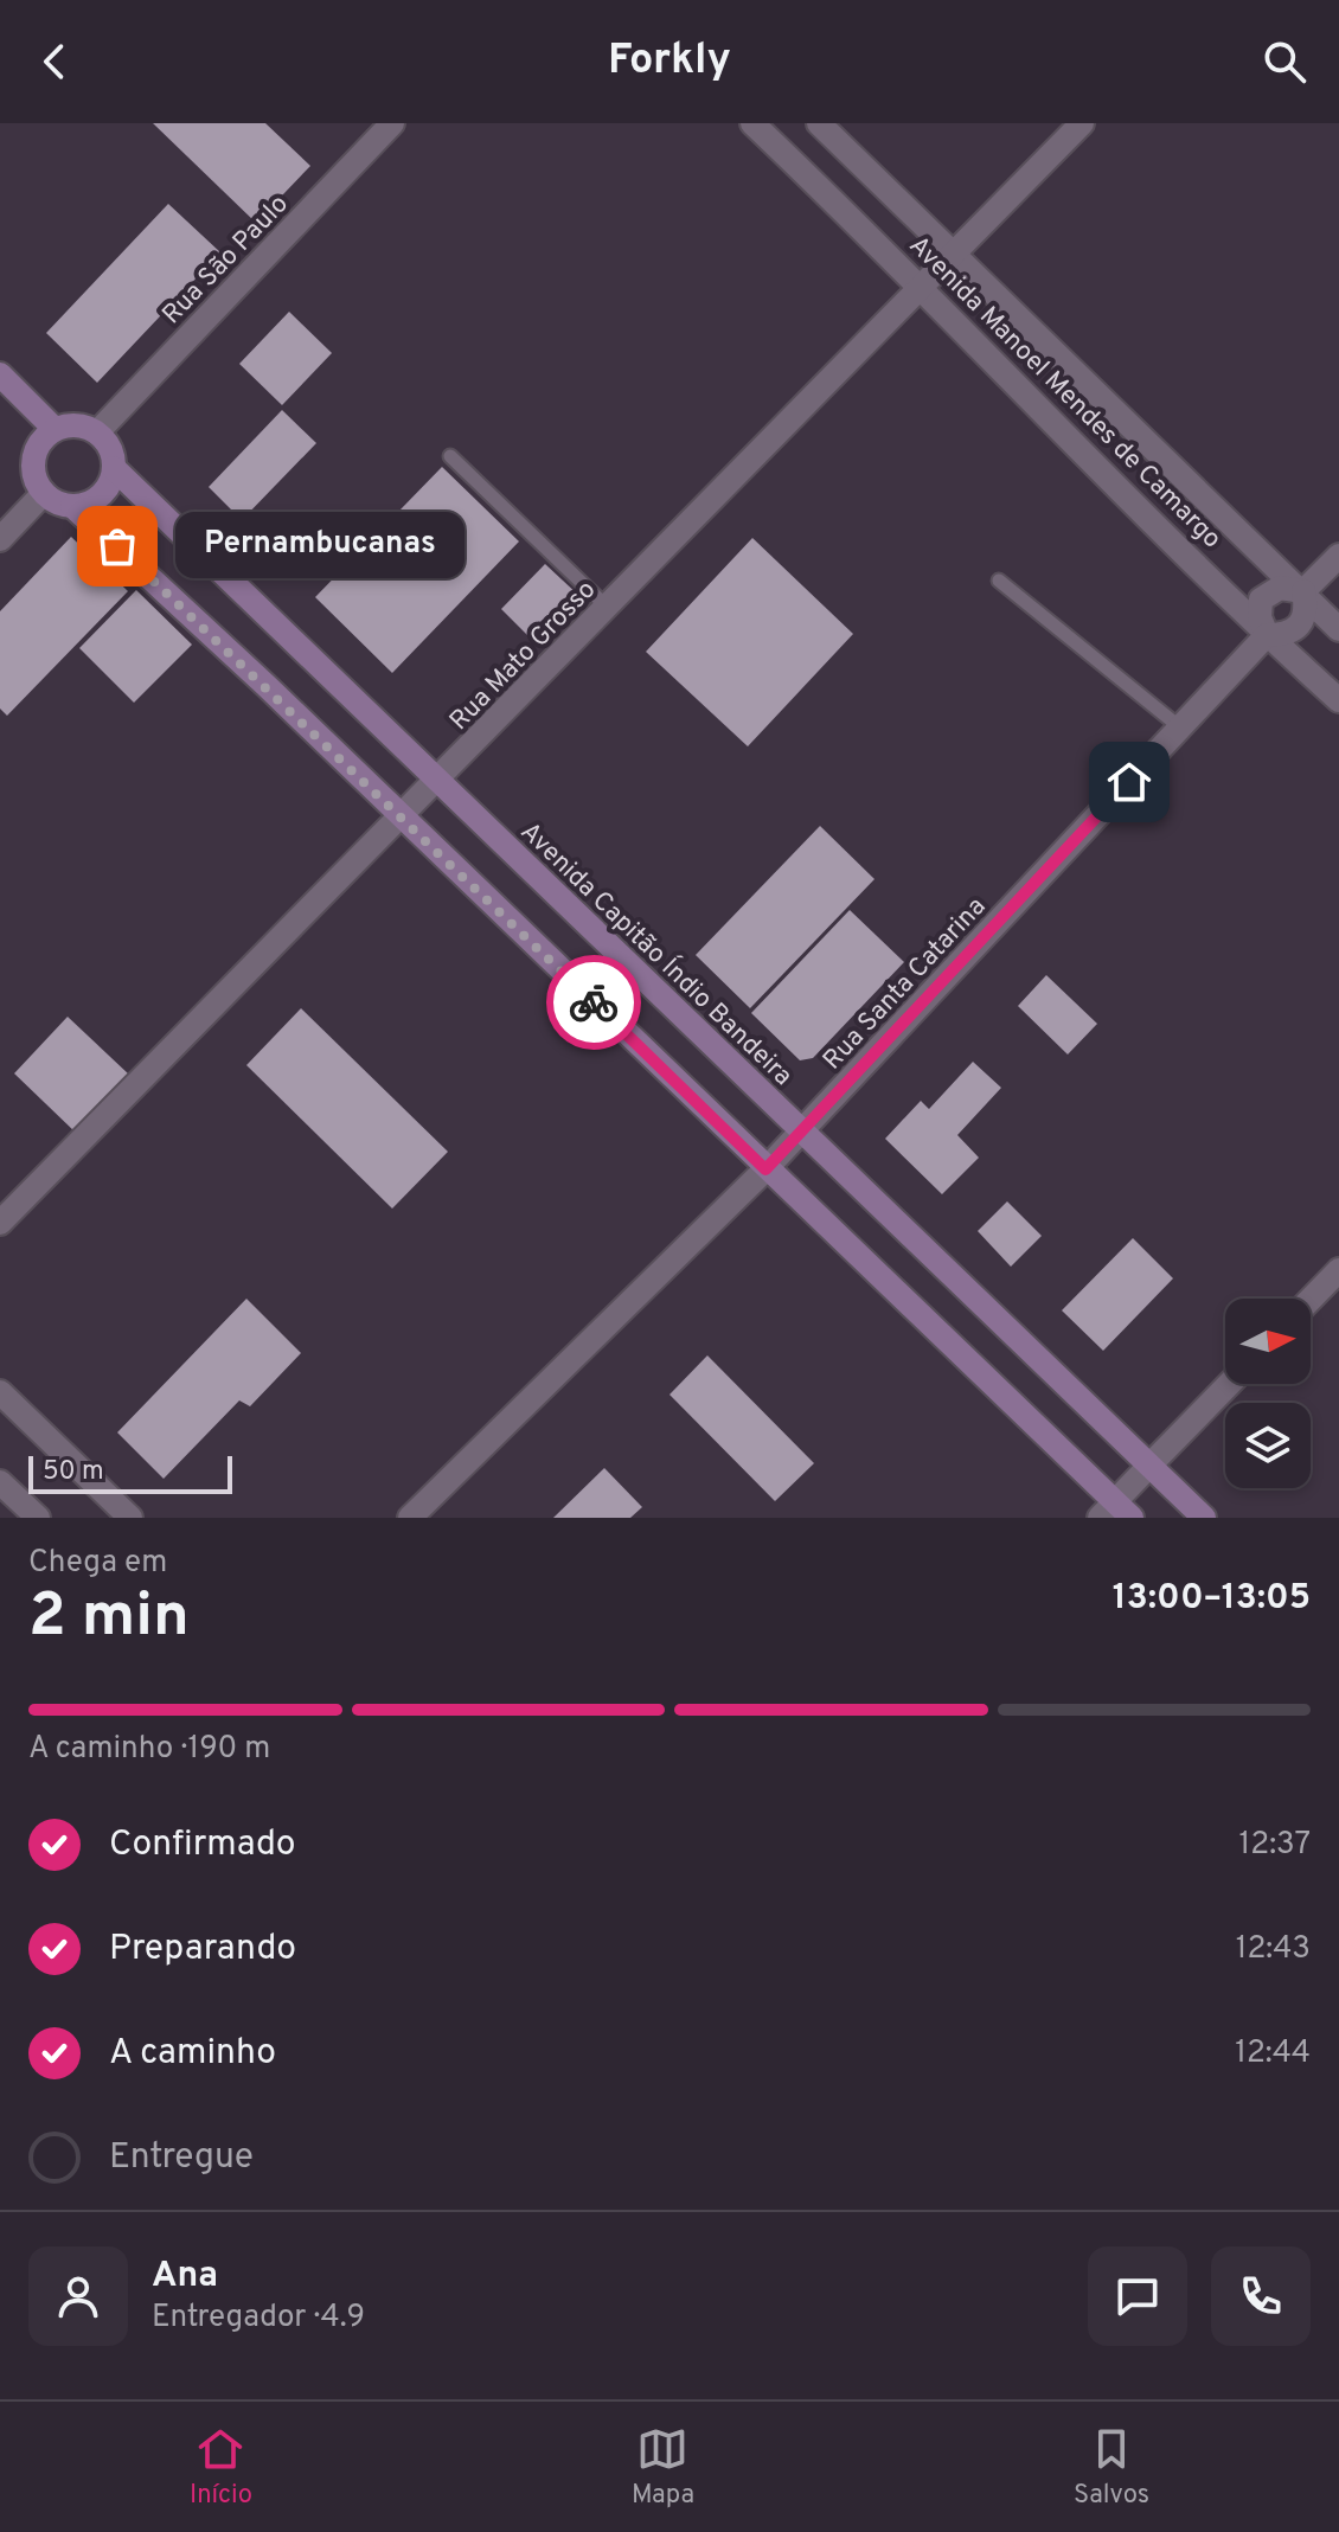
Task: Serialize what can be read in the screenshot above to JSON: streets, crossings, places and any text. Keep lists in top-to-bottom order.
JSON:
{
  "streets": {
    "main road": ["Avenida Capitão Índio Bandeira"],
    "street": [
      "Rua São Paulo",
      "Avenida Manoel Mendes de Camargo",
      "Rua Mato Grosso",
      "Rua Santa Catarina"
    ]
  },
  "crossings": [
    ["Rua São Paulo", "Avenida Capitão Índio Bandeira"],
    ["Avenida Manoel Mendes de Camargo", "Rua Mato Grosso"],
    ["Avenida Manoel Mendes de Camargo", "Rua Santa Catarina"],
    ["Rua Mato Grosso", "Avenida Capitão Índio Bandeira"],
    ["Avenida Capitão Índio Bandeira", "Rua Santa Catarina"]
  ],
  "places": ["Pernambucanas"],
  "scale_bar": "50 m",
  "north": "right",
  "page": {
    "header": "Forkly",
    "bubble": "Pernambucanas",
    "scale": "50 m",
    "heading": ["2 min", "Chega em", "13:00–13:05"],
    "panel": ["Ana", "Entregador · 4.9"],
    "bar": "A caminho · 190 m",
    "list": [
      ["Confirmado", "12:37"],
      ["Preparando", "12:43"],
      ["A caminho", "12:44"],
      "Entregue"
    ],
    "tabs": ["Início", "Mapa", "Salvos"]
  }
}
